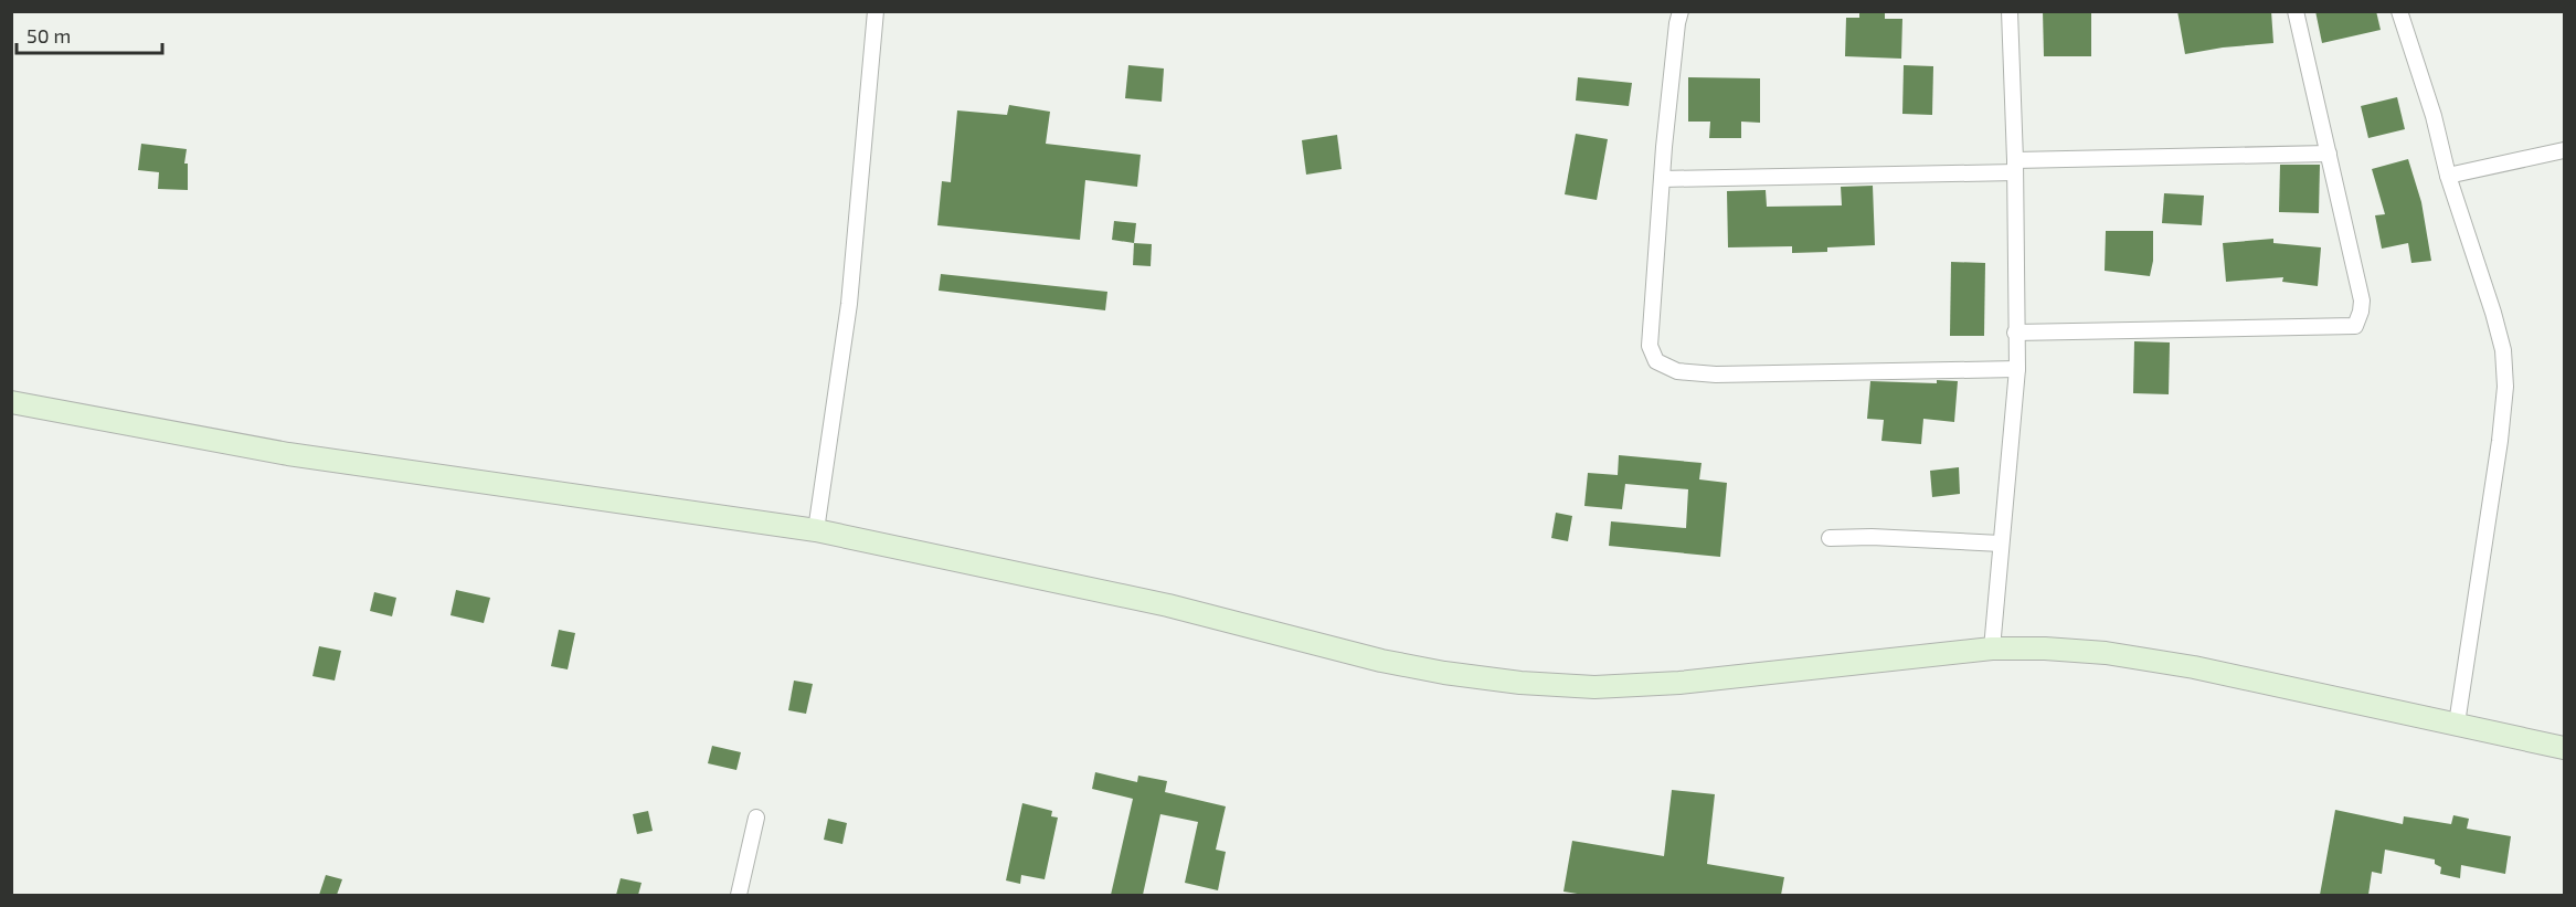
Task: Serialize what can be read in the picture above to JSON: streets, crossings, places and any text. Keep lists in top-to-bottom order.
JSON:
{
  "scale_bar": "50 m"
}
